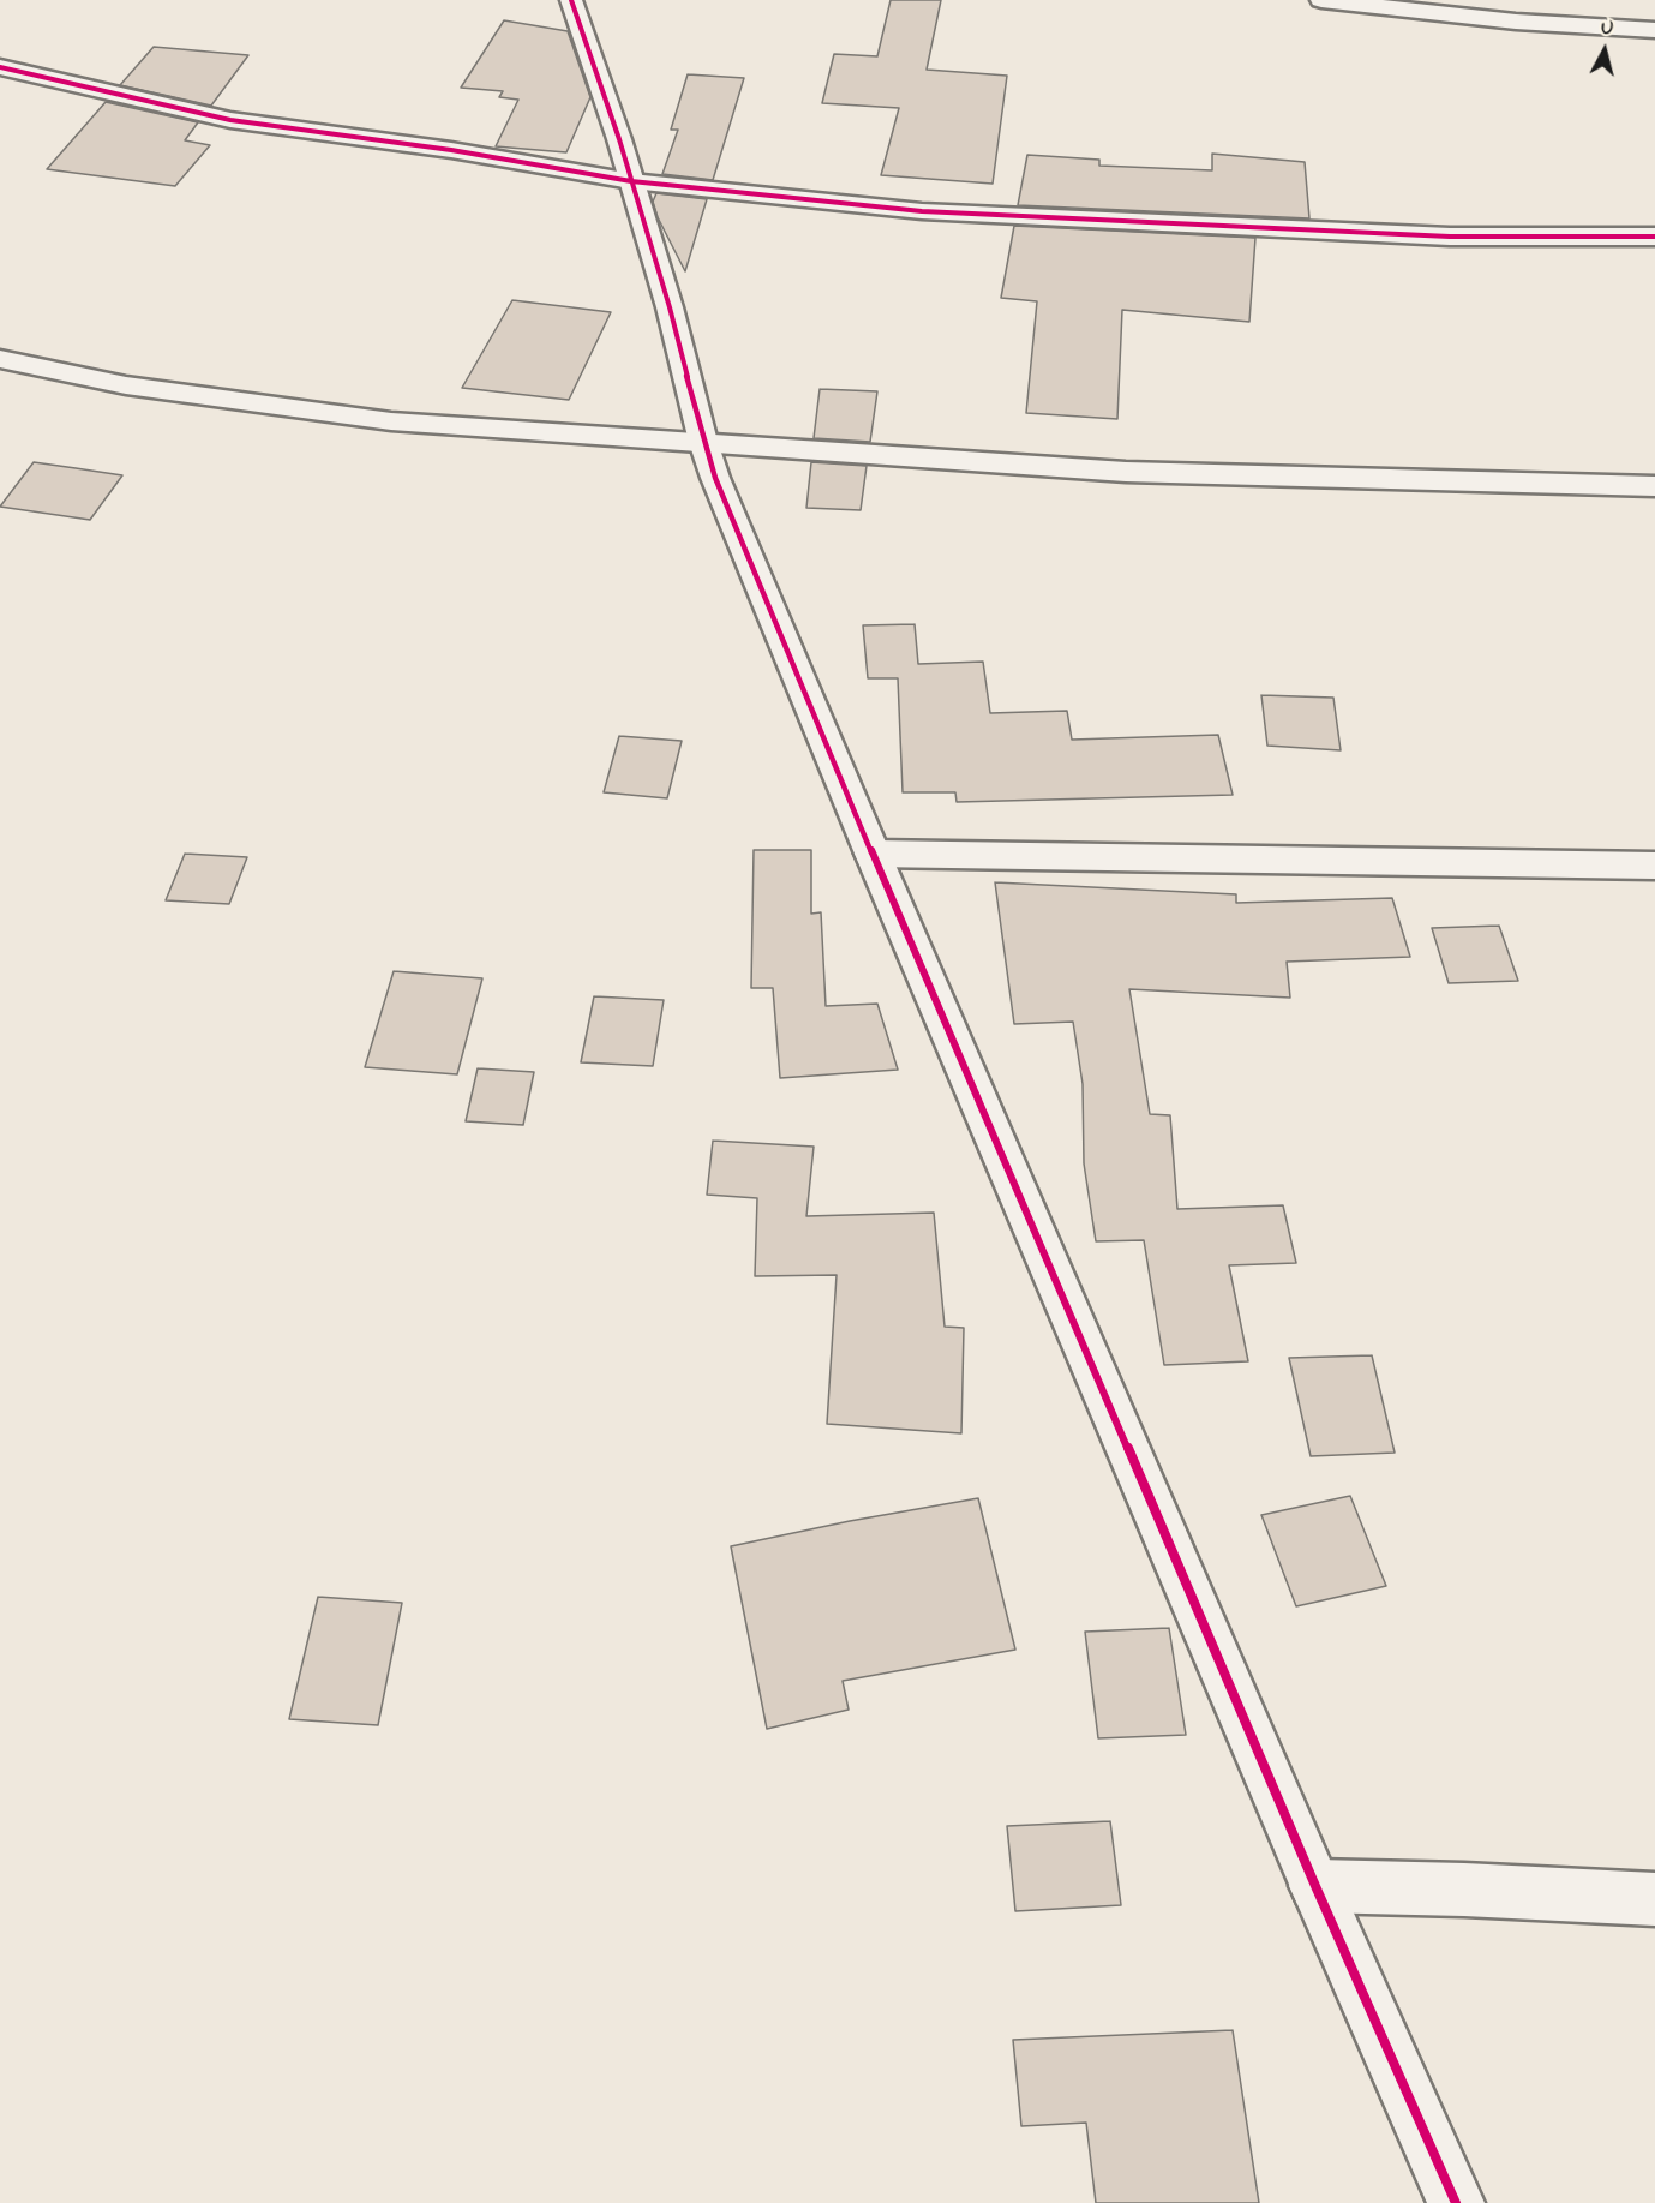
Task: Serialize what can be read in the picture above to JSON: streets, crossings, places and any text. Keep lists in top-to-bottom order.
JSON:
{
  "north": "top"
}
